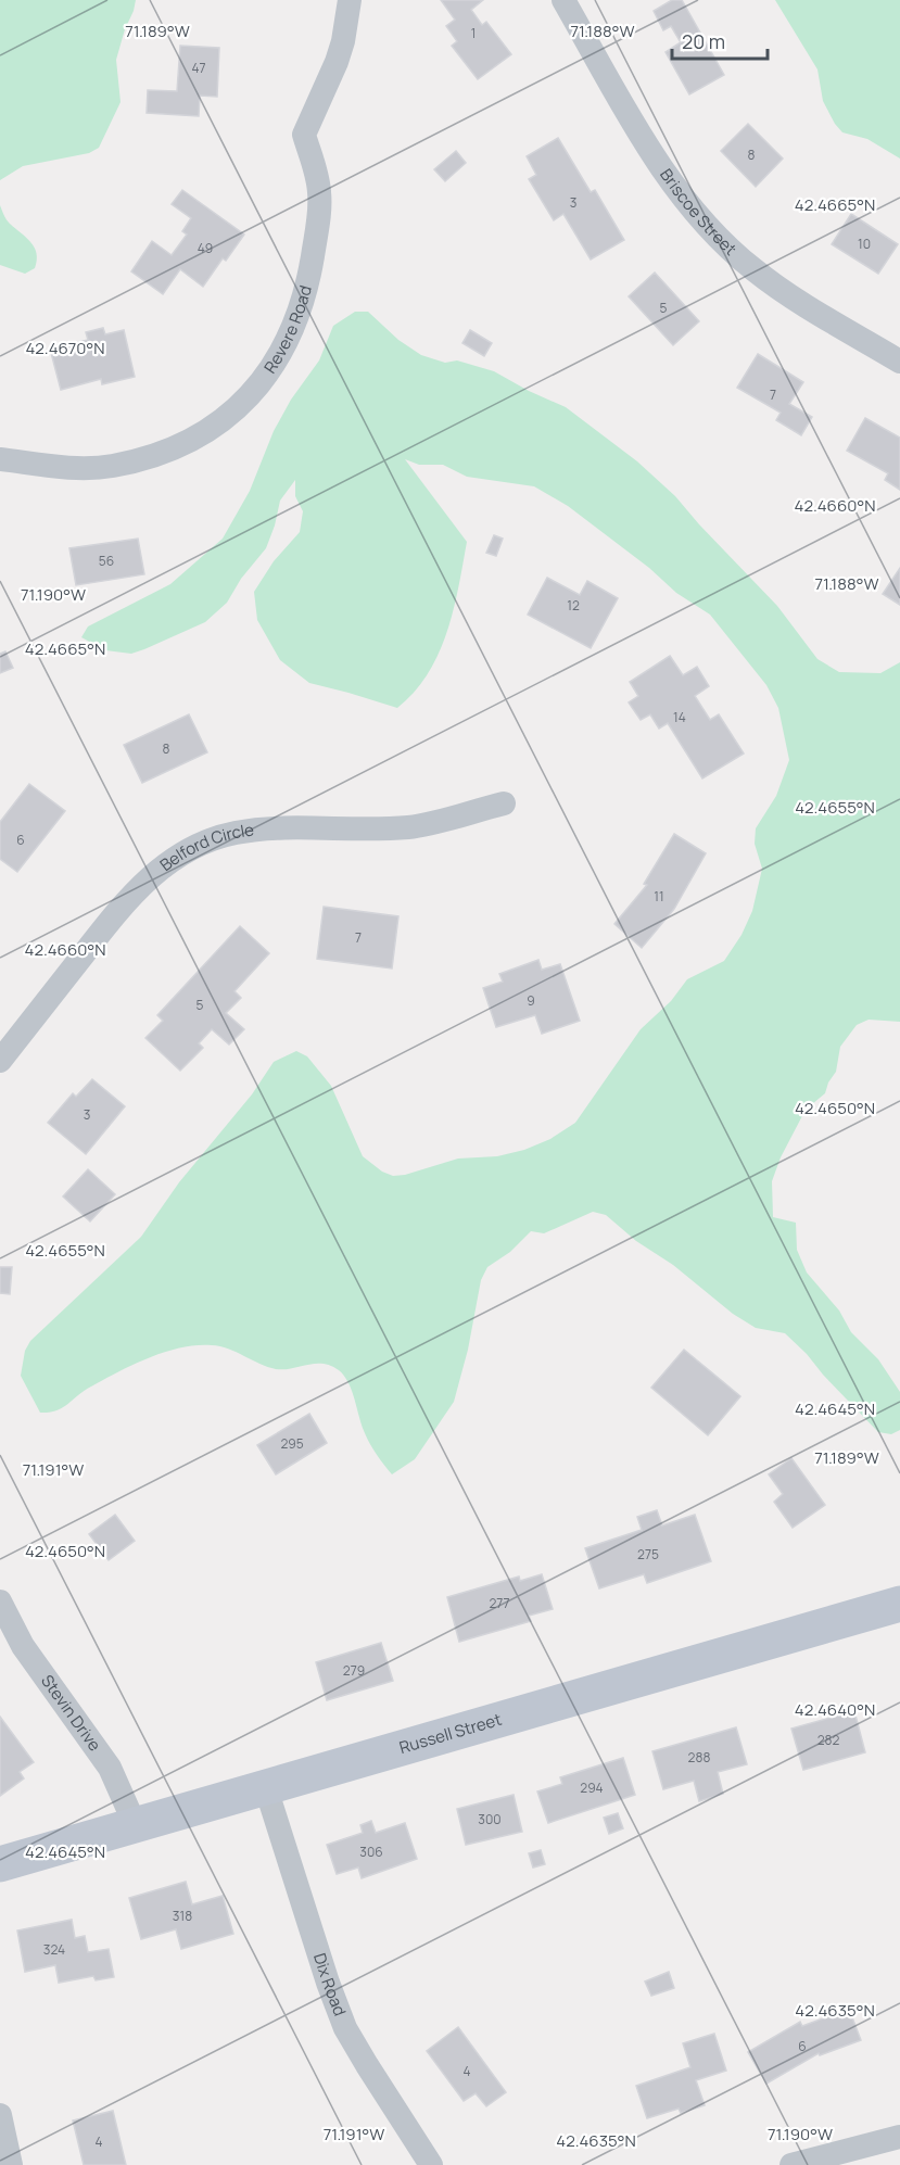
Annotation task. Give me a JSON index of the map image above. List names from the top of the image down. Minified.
{"streets":{"street":["Briscoe Street","Revere Road","Belford Circle","Stevin Drive","Russell Street","Dix Road"]},"crossings":[["Stevin Drive","Russell Street"],["Russell Street","Dix Road"]],"house_numbers":["1","47","8","3","10","49","5","7","56","12","14","8","6","11","7","9","5","3","295","275","277","279","282","288","294","300","306","318","324","6","4","4"],"scale_bar":"20 m","coordinates":["71.189°W","71.188°W","42.4665°N","42.4670°N","42.4660°N","71.190°W","42.4655°N","42.4650°N","42.4645°N","71.191°W","42.4640°N","42.4635°N"]}
